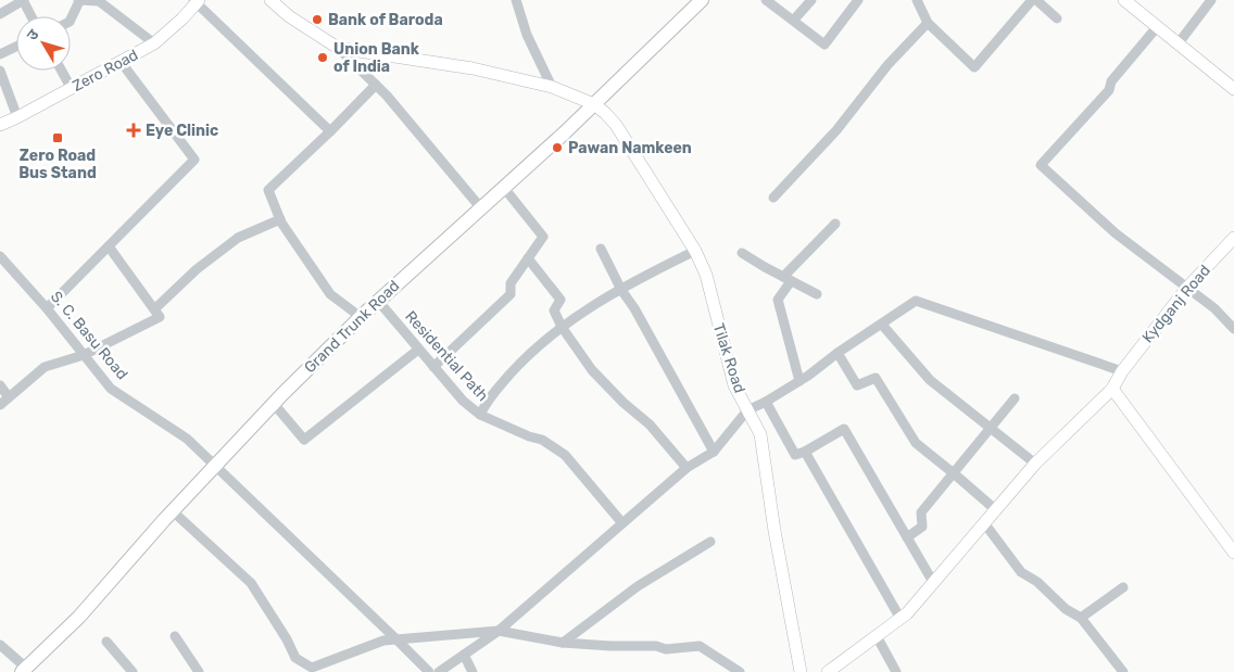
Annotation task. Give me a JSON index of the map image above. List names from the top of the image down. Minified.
{"streets":{"main road":["Zero Road","Kydganj Road","Grand Trunk Road","Tilak Road"],"street":["S. C. Basu Road","Residential Path"]},"crossings":[["Grand Trunk Road","S. C. Basu Road"],["Grand Trunk Road","Residential Path"],["Grand Trunk Road","Tilak Road"]],"places":{"other":["Bank of Baroda","Union Bank of India","Pawan Namkeen"],"health":["Eye Clinic"],"transit":["Zero Road Bus Stand"]},"north":"top left"}
